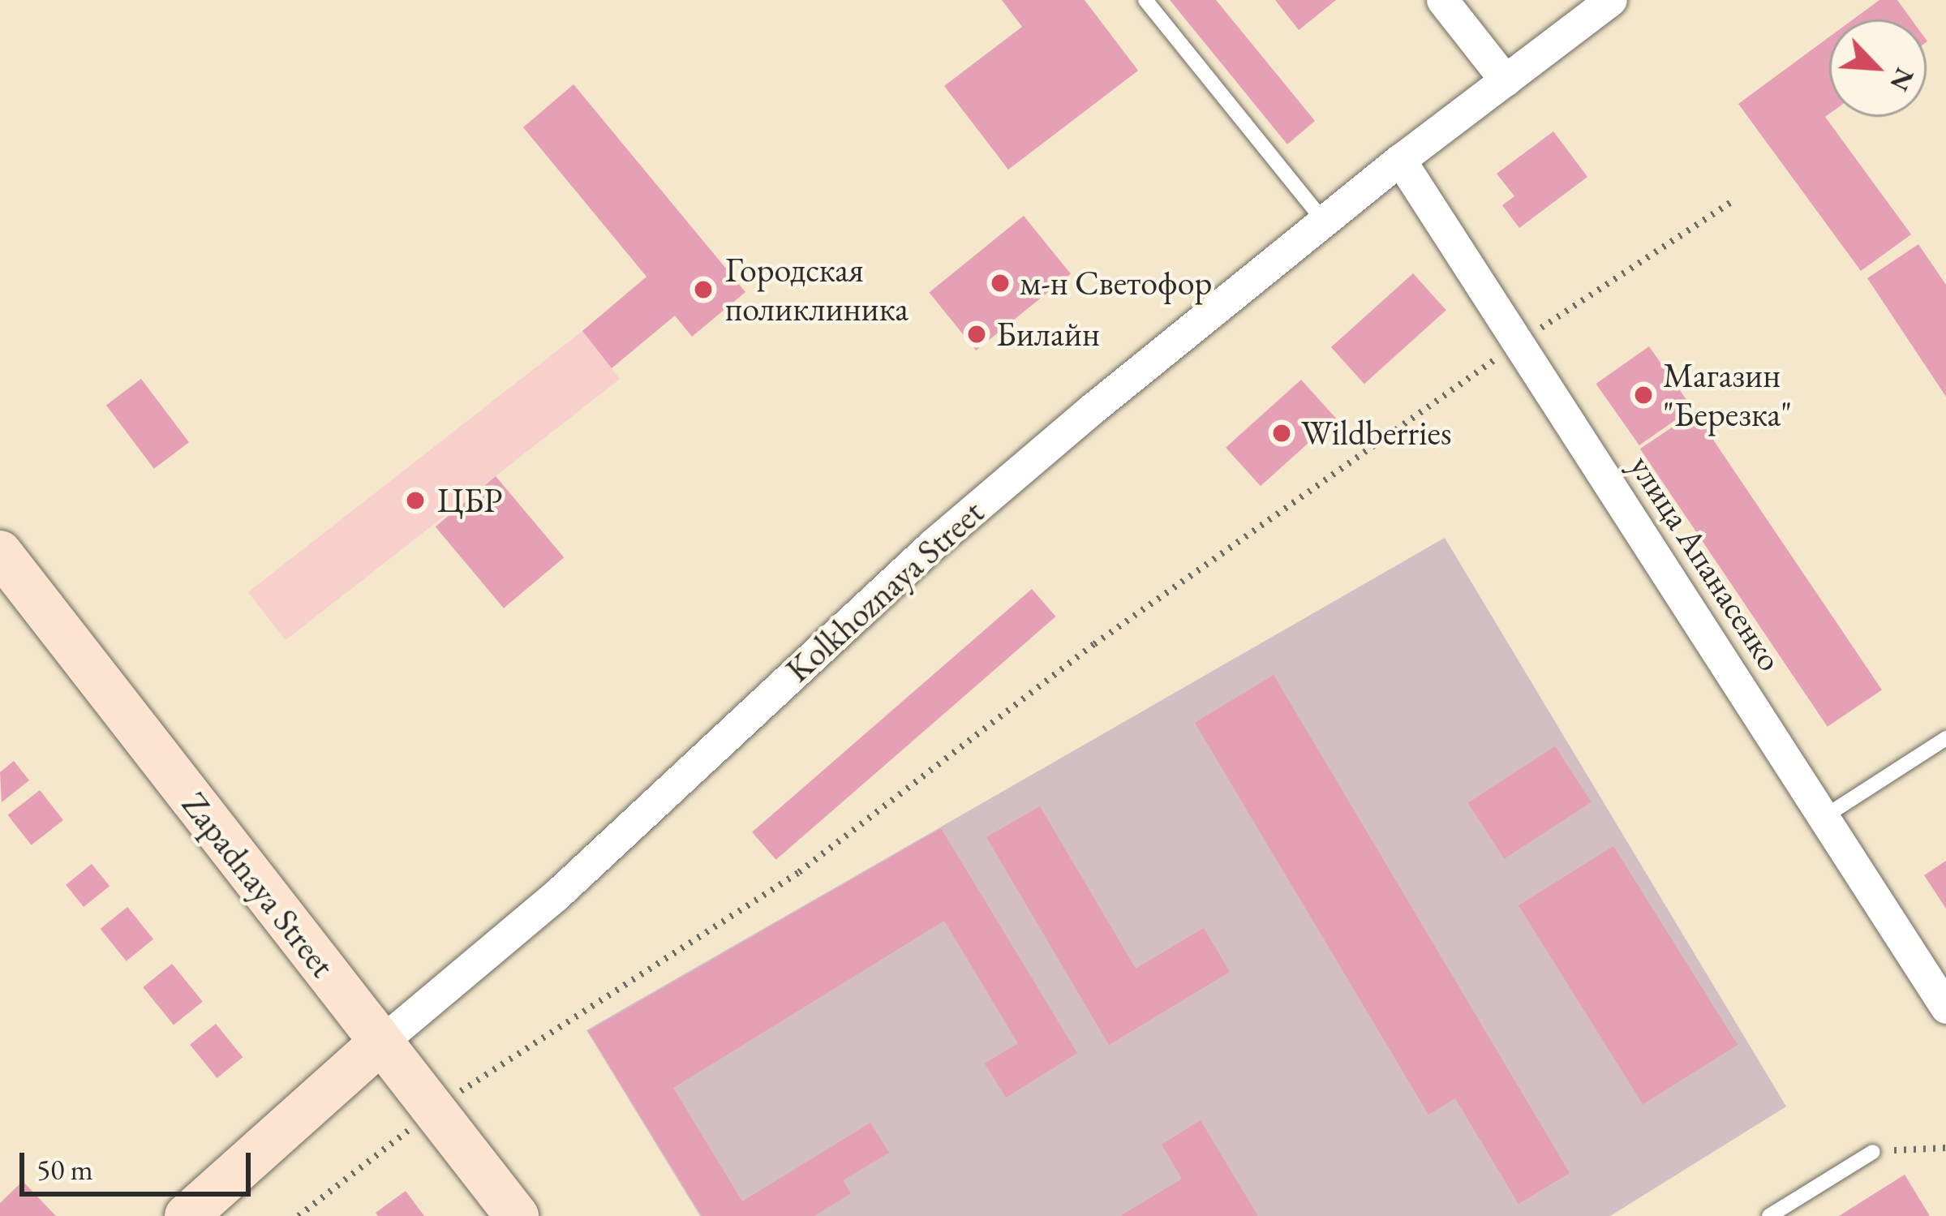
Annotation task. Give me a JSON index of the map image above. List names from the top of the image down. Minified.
{"streets":{"street":["улица Апанасенко","Kolkhoznaya Street","Zapadnaya Street"]},"crossings":[["улица Апанасенко","Kolkhoznaya Street"],["Kolkhoznaya Street","Zapadnaya Street"]],"places":["м-н Светофор","Городская поликлиника","Билайн","Магазин \"Березка\"","Wildberries","ЦБР"],"scale_bar":"50 m","north":"bottom right"}
